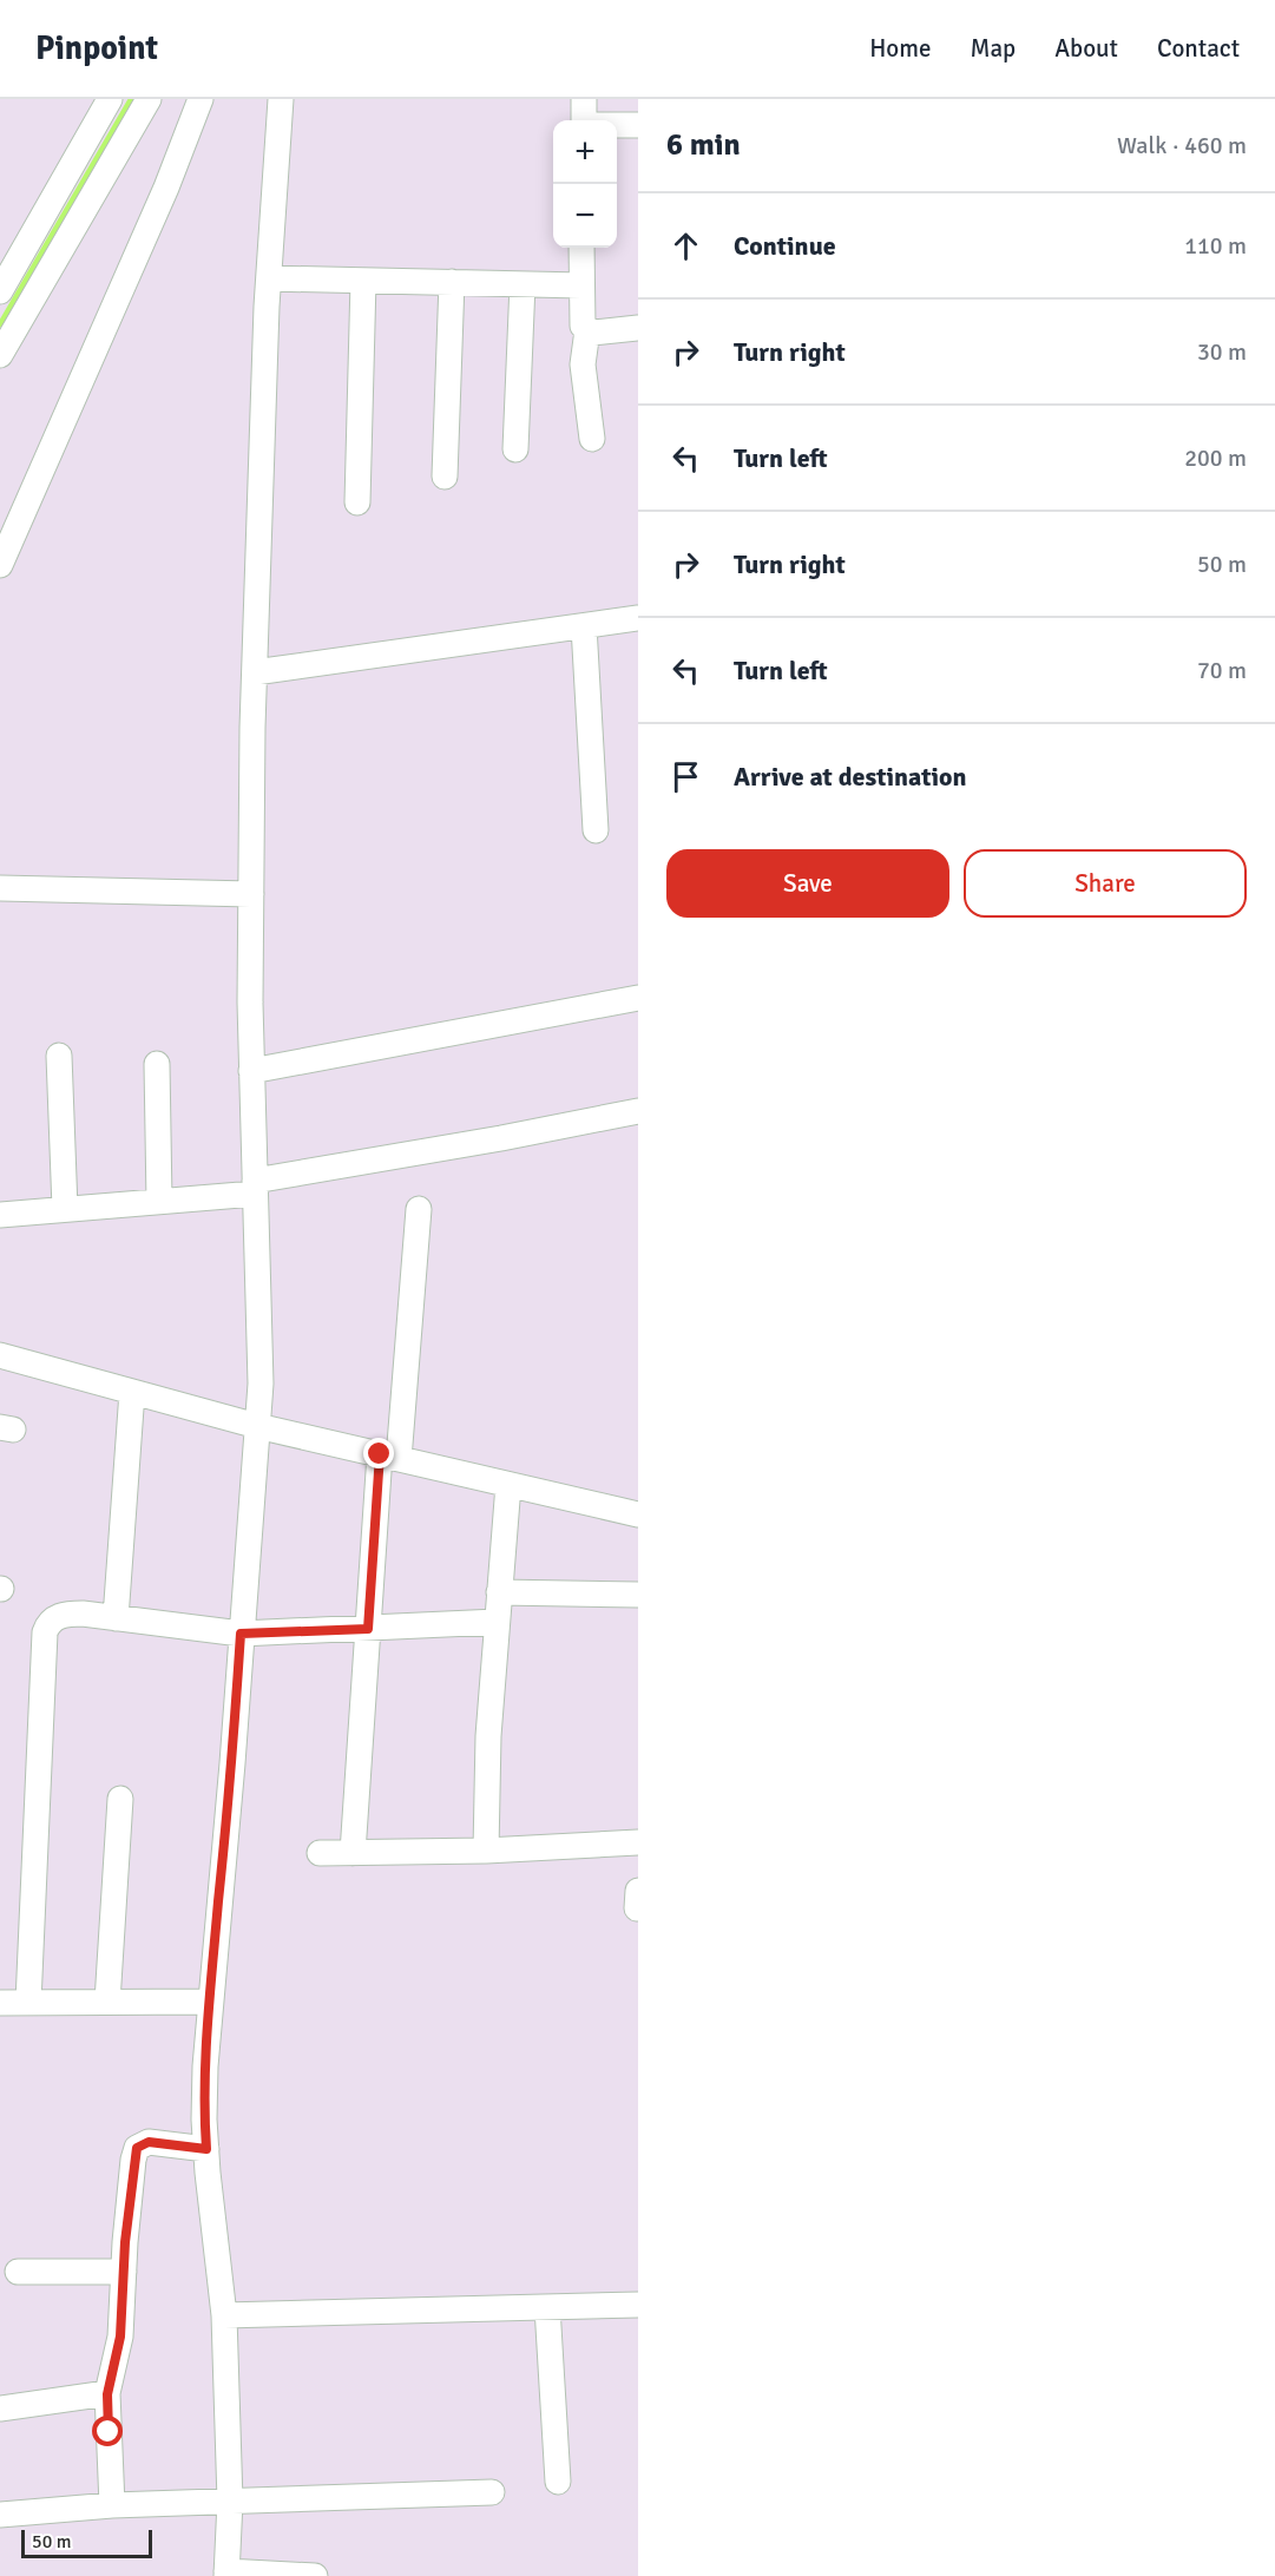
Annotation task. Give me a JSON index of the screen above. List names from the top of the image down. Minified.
{"scale_bar":"50 m","page":{"header":"Pinpoint","nav":["Home","Map","About","Contact"],"heading":["6 min","Walk · 460 m"],"map_buttons":["+","−"],"list":[["Continue","110 m"],["Turn right","30 m"],["Turn left","200 m"],["Turn right","50 m"],["Turn left","70 m"],"Arrive at destination"],"buttons":["Save","Share"],"scale":"50 m"}}
